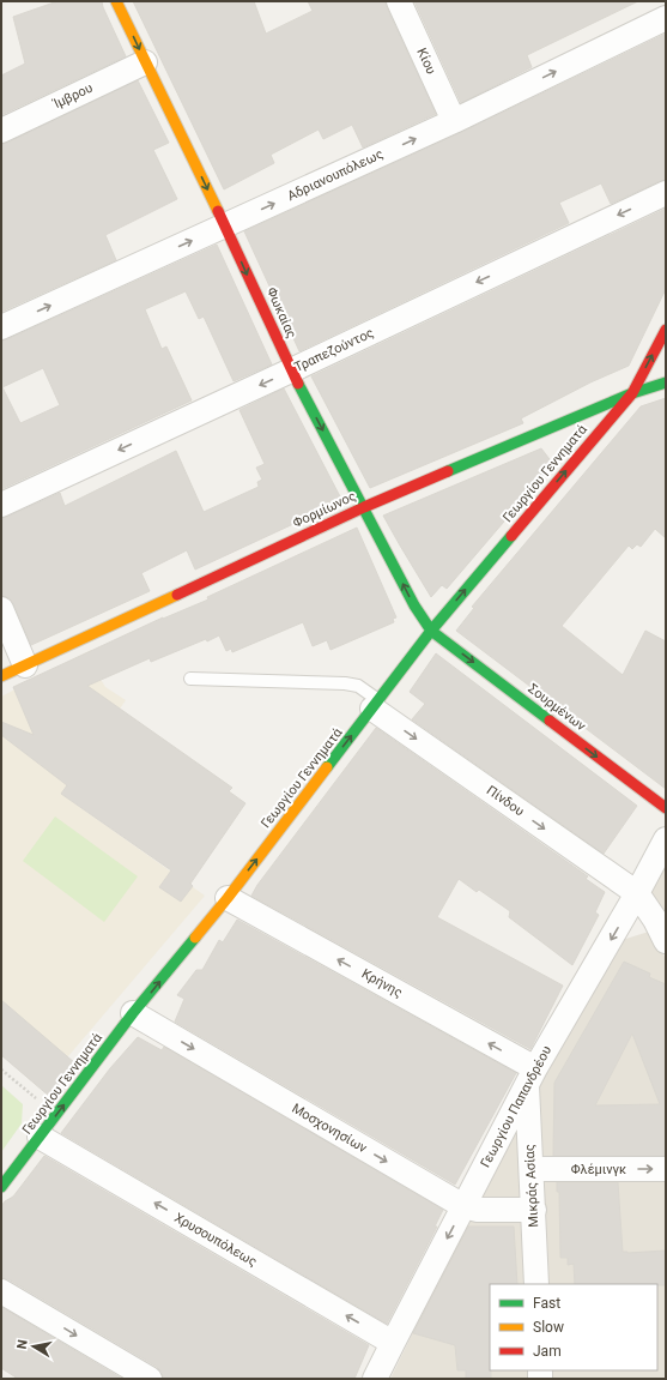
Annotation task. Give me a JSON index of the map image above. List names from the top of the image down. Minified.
{"streets":{"street":["Κίου","Ίμβρου","Αδριανουπόλεως","Φωκαίας","Τραπεζούντος","Γεωργίου Γεννηματά","Φορμίωνος","Σουρμένων","Πίνδου","Κρήνης","Γεωργίου Παπανδρέου","Μοσχονησίων","Φλέμινγκ","Μικράς Ασίας","Χρυσουπόλεως"]},"crossings":[["Κίου","Αδριανουπόλεως"],["Ίμβρου","Φωκαίας"],["Αδριανουπόλεως","Φωκαίας"],["Φωκαίας","Τραπεζούντος"],["Φωκαίας","Γεωργίου Γεννηματά"],["Φωκαίας","Φορμίωνος"],["Φωκαίας","Σουρμένων"],["Γεωργίου Γεννηματά","Φορμίωνος"],["Γεωργίου Γεννηματά","Σουρμένων"],["Γεωργίου Γεννηματά","Πίνδου"],["Γεωργίου Γεννηματά","Κρήνης"],["Γεωργίου Γεννηματά","Μοσχονησίων"],["Γεωργίου Γεννηματά","Χρυσουπόλεως"],["Πίνδου","Γεωργίου Παπανδρέου"],["Κρήνης","Γεωργίου Παπανδρέου"],["Κρήνης","Μικράς Ασίας"],["Γεωργίου Παπανδρέου","Μοσχονησίων"],["Γεωργίου Παπανδρέου","Μικράς Ασίας"],["Γεωργίου Παπανδρέου","Χρυσουπόλεως"],["Μοσχονησίων","Μικράς Ασίας"],["Φλέμινγκ","Μικράς Ασίας"]],"one_way":["Αδριανουπόλεως","Τραπεζούντος","Γεωργίου Γεννηματά","Σουρμένων","Πίνδου","Κρήνης","Γεωργίου Παπανδρέου","Μοσχονησίων","Φλέμινγκ"],"legend":["Fast","Slow","Jam"],"north":"left"}
